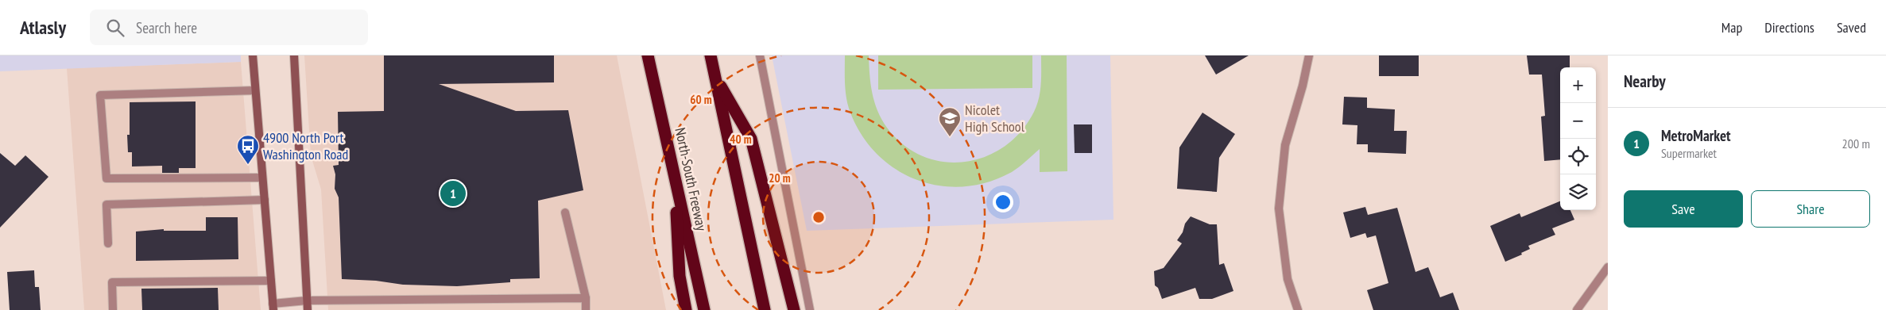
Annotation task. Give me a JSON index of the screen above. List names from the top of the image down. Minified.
{"streets":{"highway":["North-South Freeway"]},"places":{"school or university":["Nicolet High School"],"bus stop":["4900 North Port Washington Road"]},"page":{"header":"Atlasly","search":"Search here","nav":["Map","Directions","Saved"],"heading":"Nearby","map_buttons":["+","−"],"list":[{"mark":"1","name":"MetroMarket","note":"Supermarket","value":"200 m"}],"buttons":["Save","Share"],"pins":"1"},"rings":["60 m","40 m","20 m"]}
